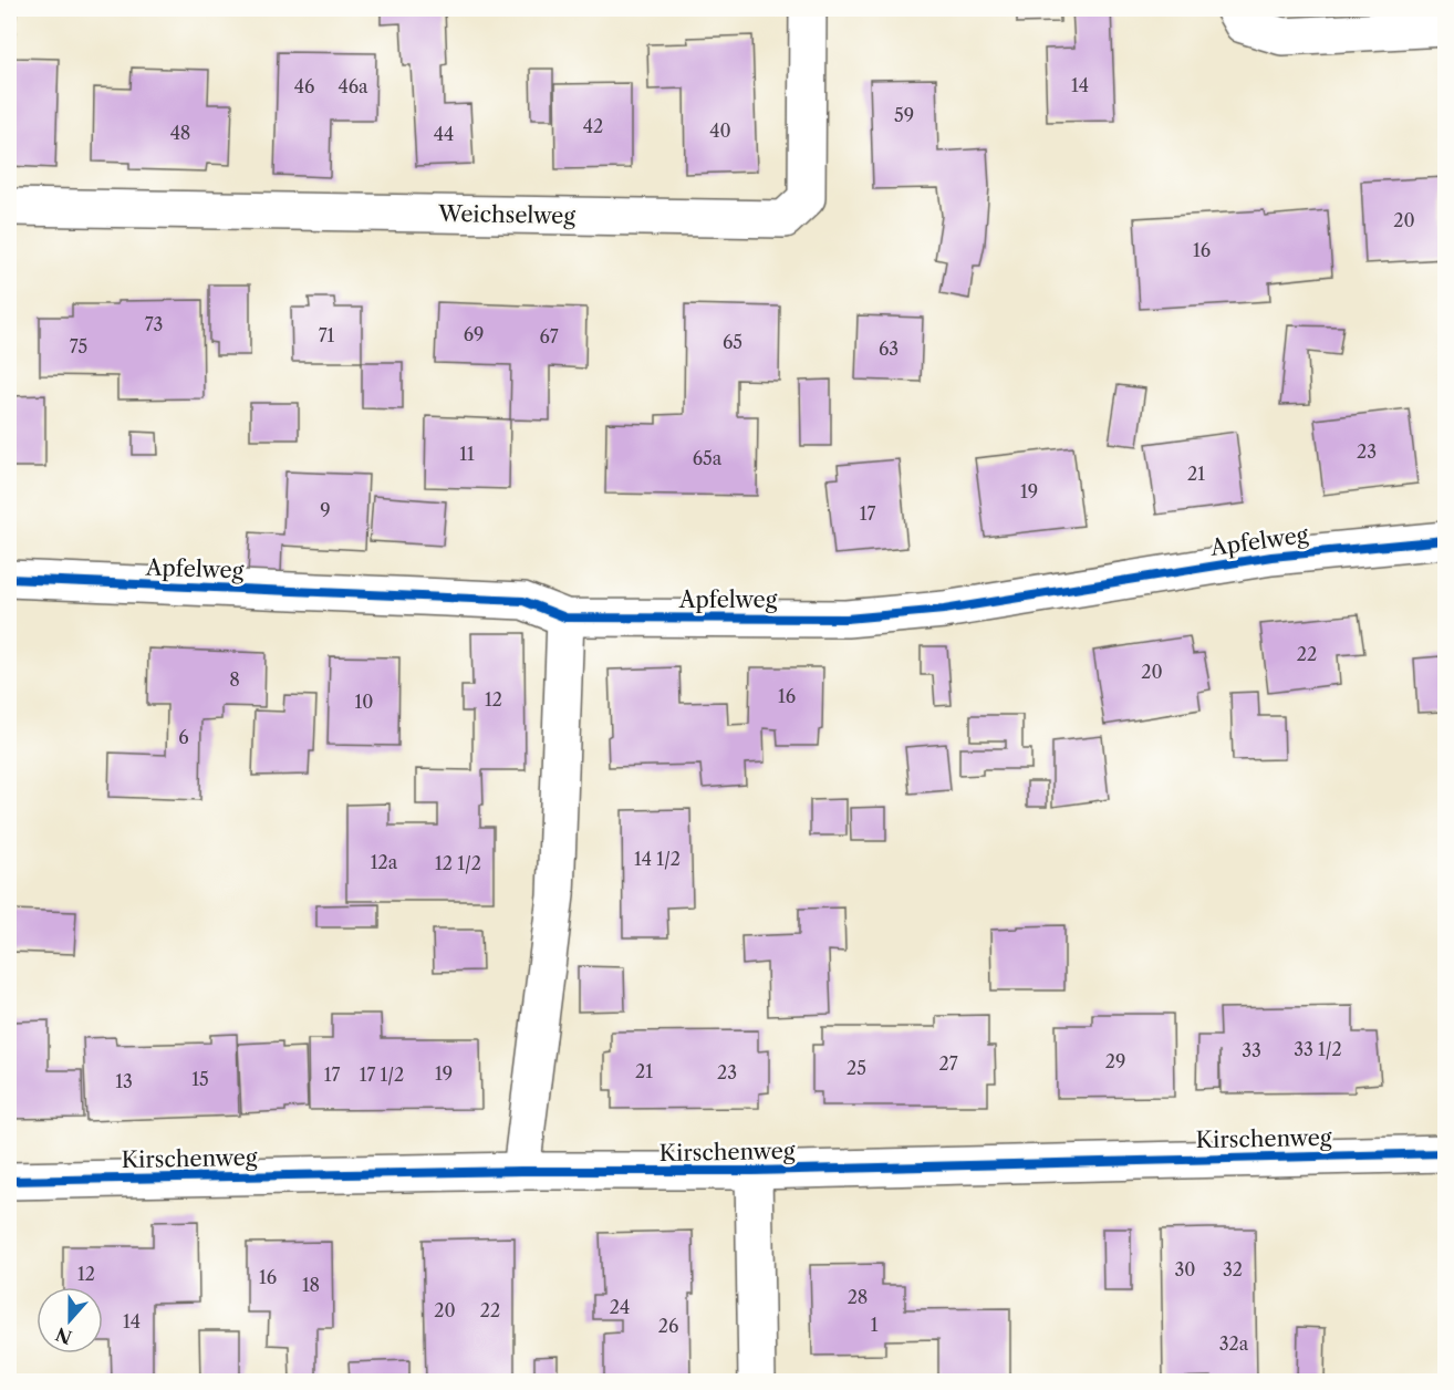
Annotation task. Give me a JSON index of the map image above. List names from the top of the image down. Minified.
{"streets":{"street":["Weichselweg","Apfelweg","Kirschenweg"]},"house_numbers":["14","46","46a","59","42","40","48","44","20","16","73","69","71","67","65","75","63","23","11","65a","21","19","9","17","22","20","8","16","12","10","6","14 1/2","12a","12 1/2","33 1/2","33","29","27","25","21","23","19","17","17 1/2","15","13","30","32","12","16","18","28","24","20","22","14","1","26","32a"],"north":"bottom"}
